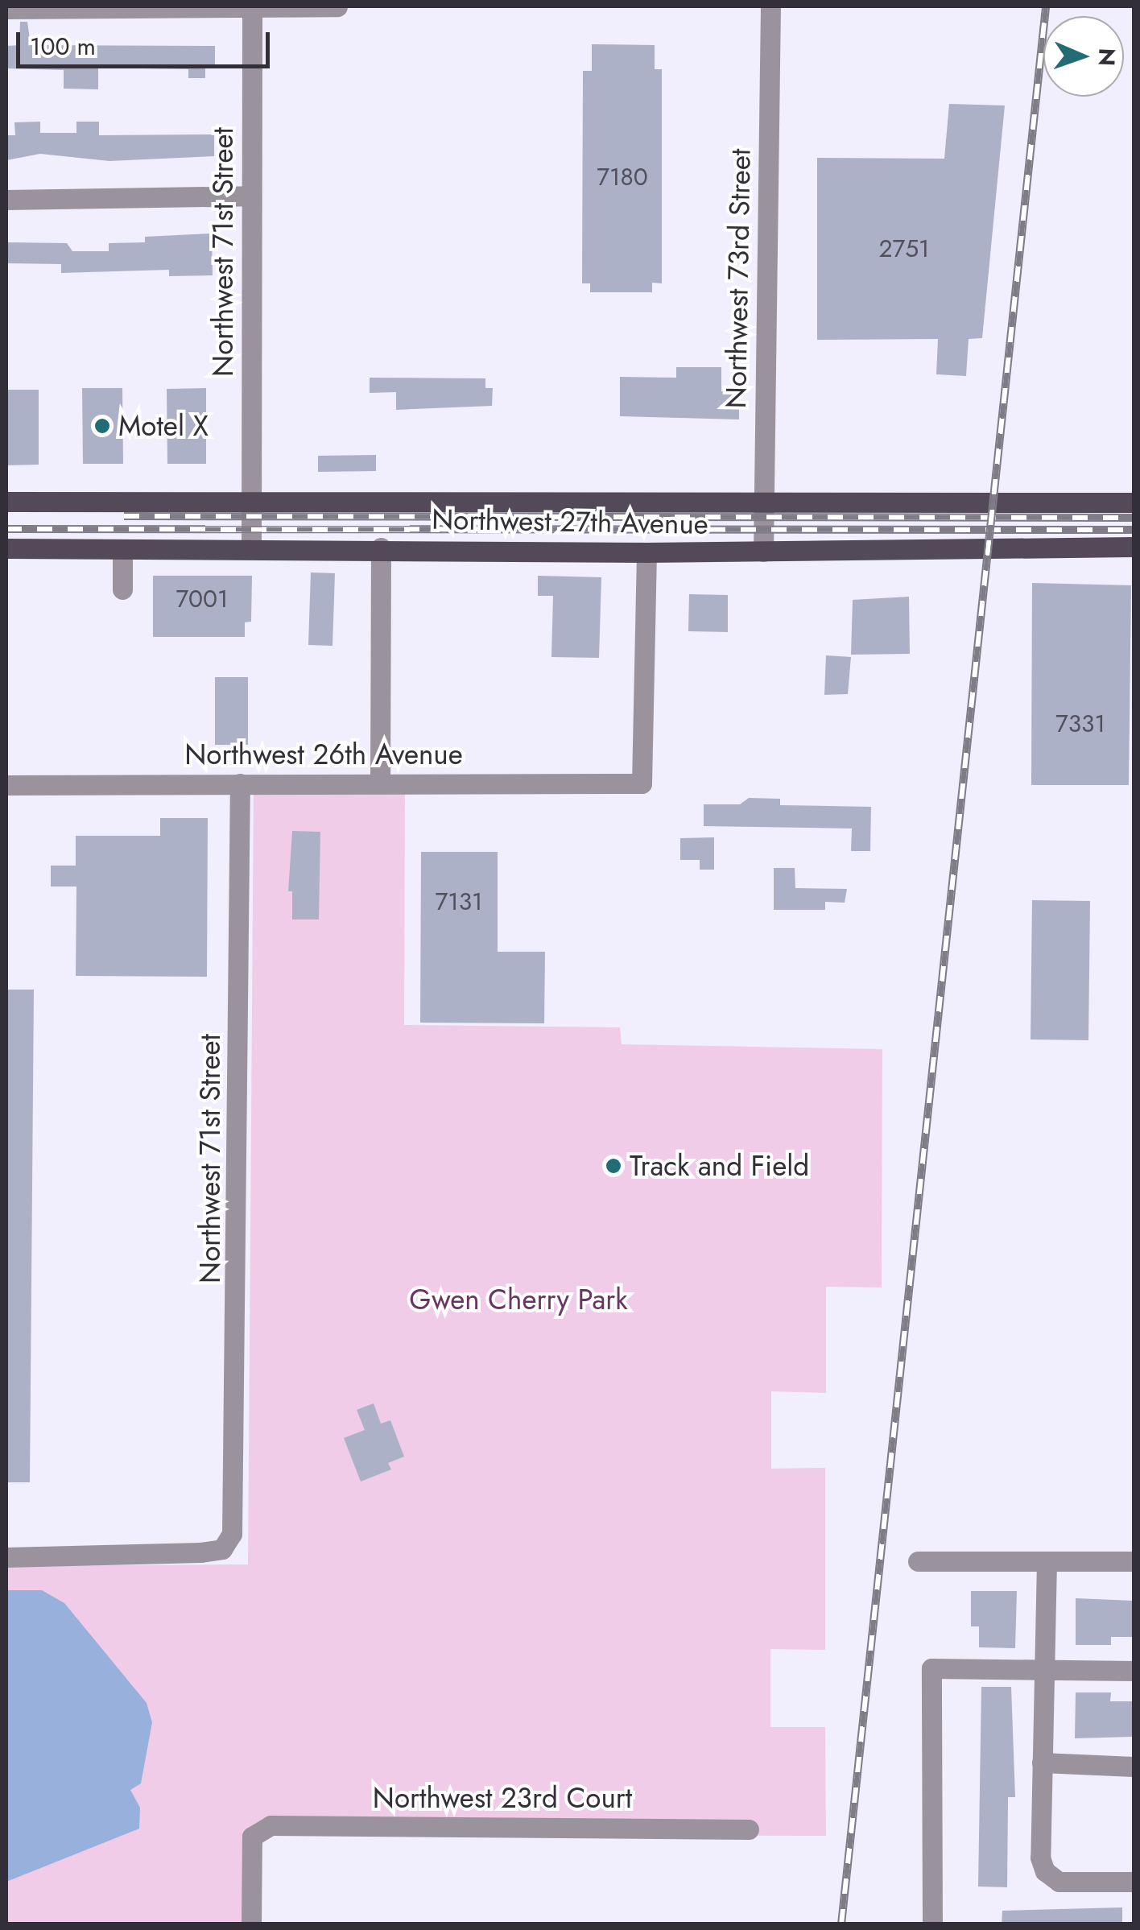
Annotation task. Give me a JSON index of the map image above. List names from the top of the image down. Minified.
{"streets":{"main road":["Northwest 27th Avenue"],"street":["Northwest 71st Street","Northwest 73rd Street","Northwest 26th Avenue","Northwest 23rd Court"]},"crossings":[["Northwest 71st Street","Northwest 27th Avenue"],["Northwest 71st Street","Northwest 26th Avenue"],["Northwest 73rd Street","Northwest 27th Avenue"],["Northwest 27th Avenue","Northwest 26th Avenue"]],"parks":["Gwen Cherry Park"],"places":["Motel X","Track and Field"],"house_numbers":["7180","2751","7001","7331","7131"],"scale_bar":"100 m","north":"right"}
